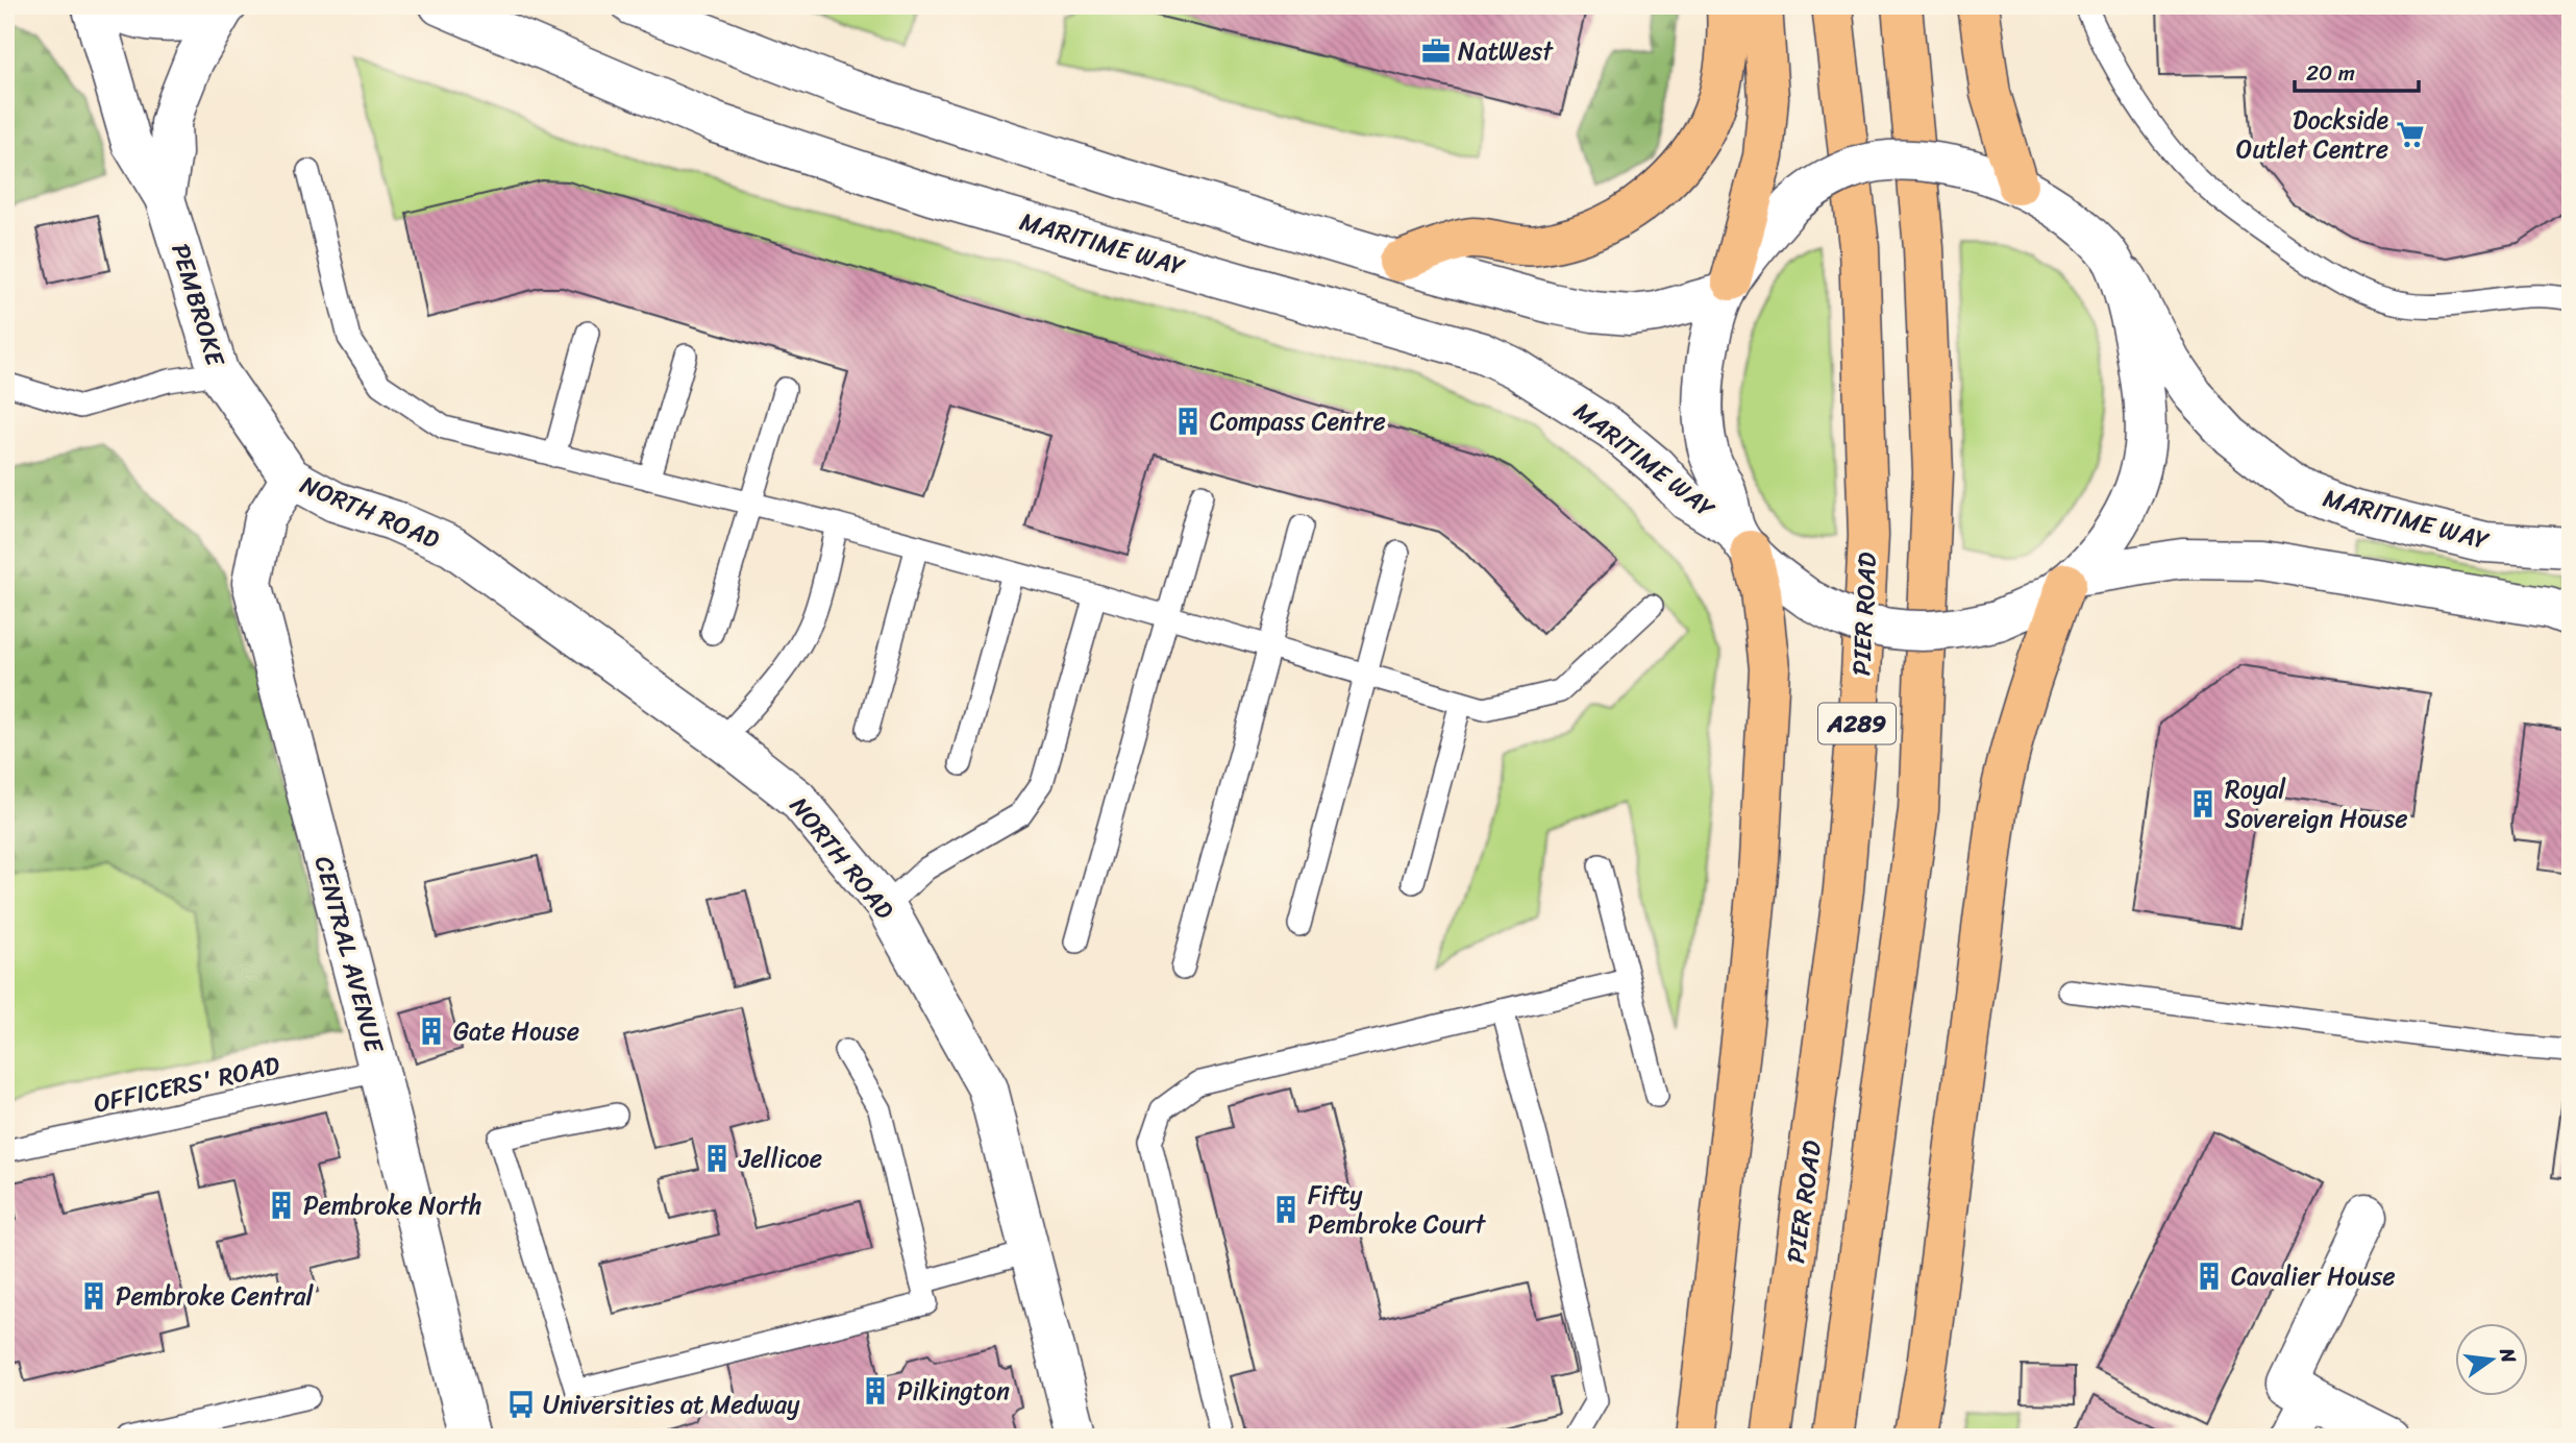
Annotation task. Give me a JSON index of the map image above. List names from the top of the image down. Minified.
{"streets":{"main road":["PIER ROAD","A289"],"street":["MARITIME WAY","PEMBROKE","NORTH ROAD","CENTRAL AVENUE"],"lane":["OFFICERS' ROAD"]},"crossings":[["PEMBROKE","NORTH ROAD"],["PEMBROKE","CENTRAL AVENUE"],["NORTH ROAD","CENTRAL AVENUE"],["CENTRAL AVENUE","OFFICERS' ROAD"]],"places":{"office":["NatWest"],"supermarket":["Dockside Outlet Centre"],"building":["Compass Centre","Royal Sovereign House","Gate House","Jellicoe","Pembroke North","Fifty Pembroke Court","Cavalier House","Pembroke Central","Pilkington"],"bus stop":["Universities at Medway"]},"scale_bar":"20 m","north":"right"}
